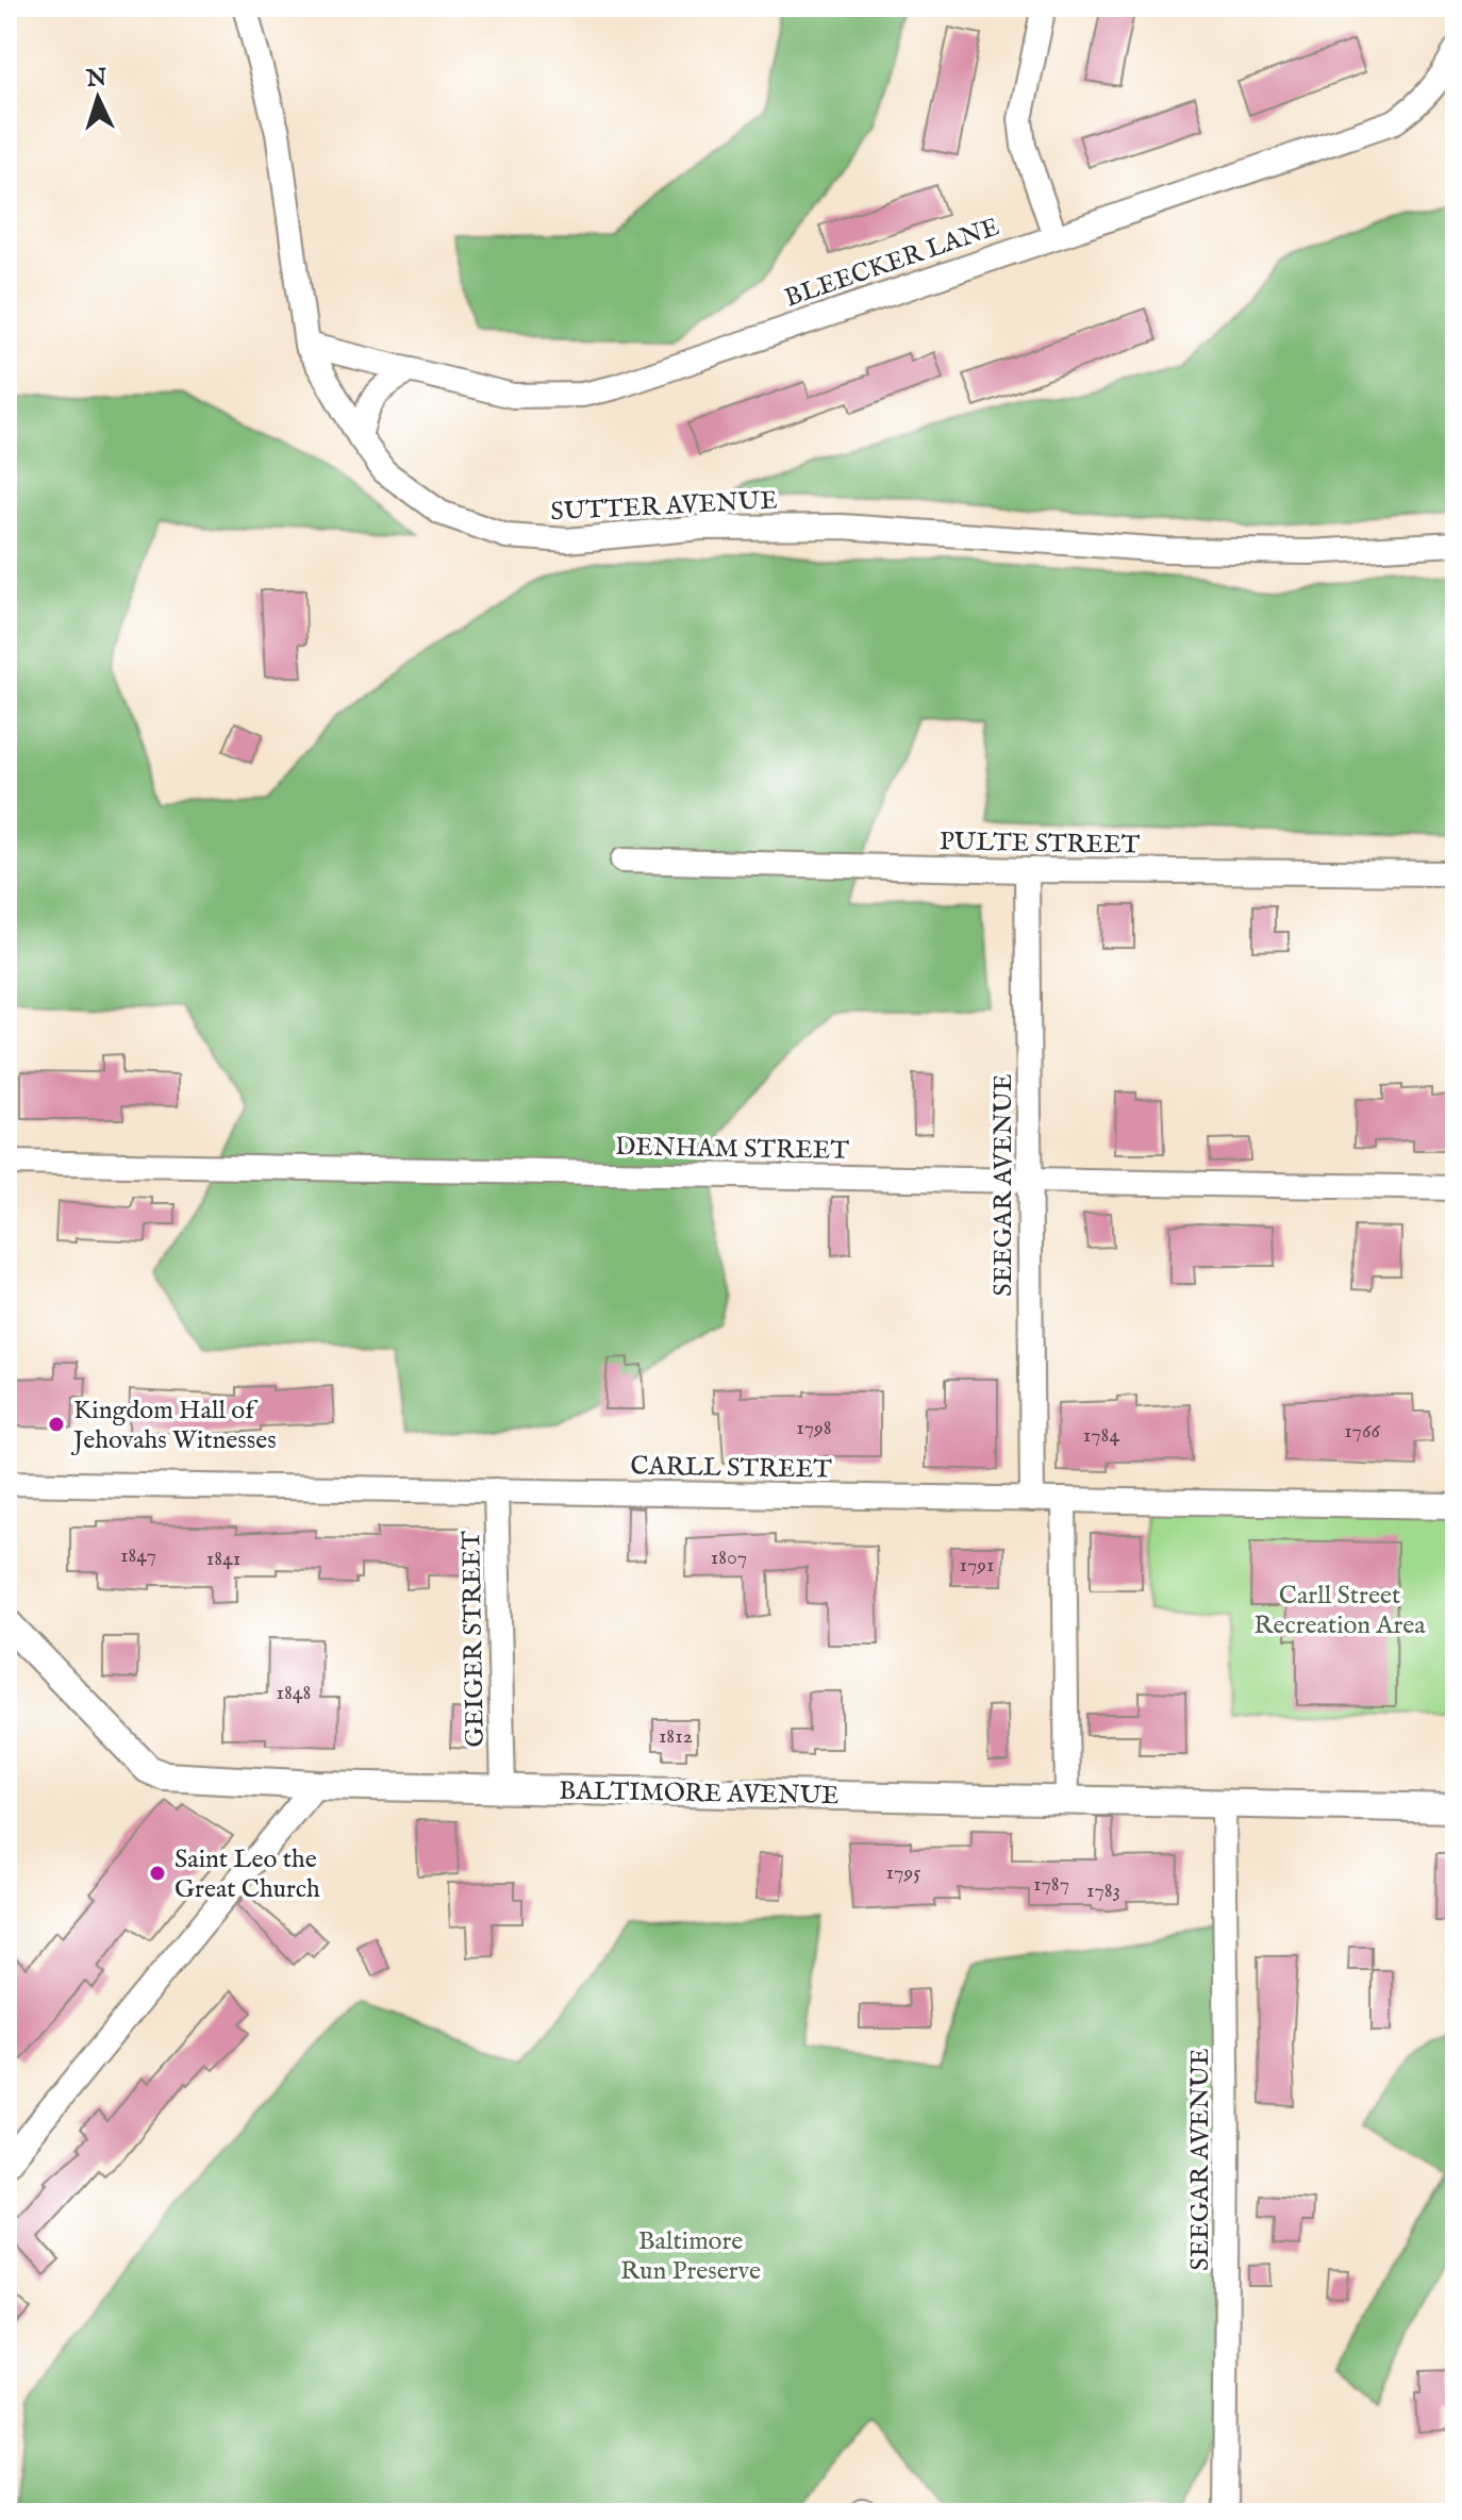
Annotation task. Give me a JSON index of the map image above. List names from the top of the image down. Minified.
{"streets":{"street":["BLEECKER LANE","SUTTER AVENUE","PULTE STREET","DENHAM STREET","SEEGAR AVENUE","CARLL STREET","GEIGER STREET","BALTIMORE AVENUE"]},"crossings":[["BLEECKER LANE","SUTTER AVENUE"],["PULTE STREET","SEEGAR AVENUE"],["DENHAM STREET","SEEGAR AVENUE"],["SEEGAR AVENUE","CARLL STREET"],["SEEGAR AVENUE","BALTIMORE AVENUE"],["CARLL STREET","GEIGER STREET"],["GEIGER STREET","BALTIMORE AVENUE"]],"parks":["Carll Street Recreation Area","Baltimore Run Preserve"],"places":["Kingdom Hall of Jehovahs Witnesses","Saint Leo the Great Church"],"house_numbers":["1798","1766","1784","1847","1807","1841","1791","1848","1812","1795","1787","1783"],"north":"top"}
